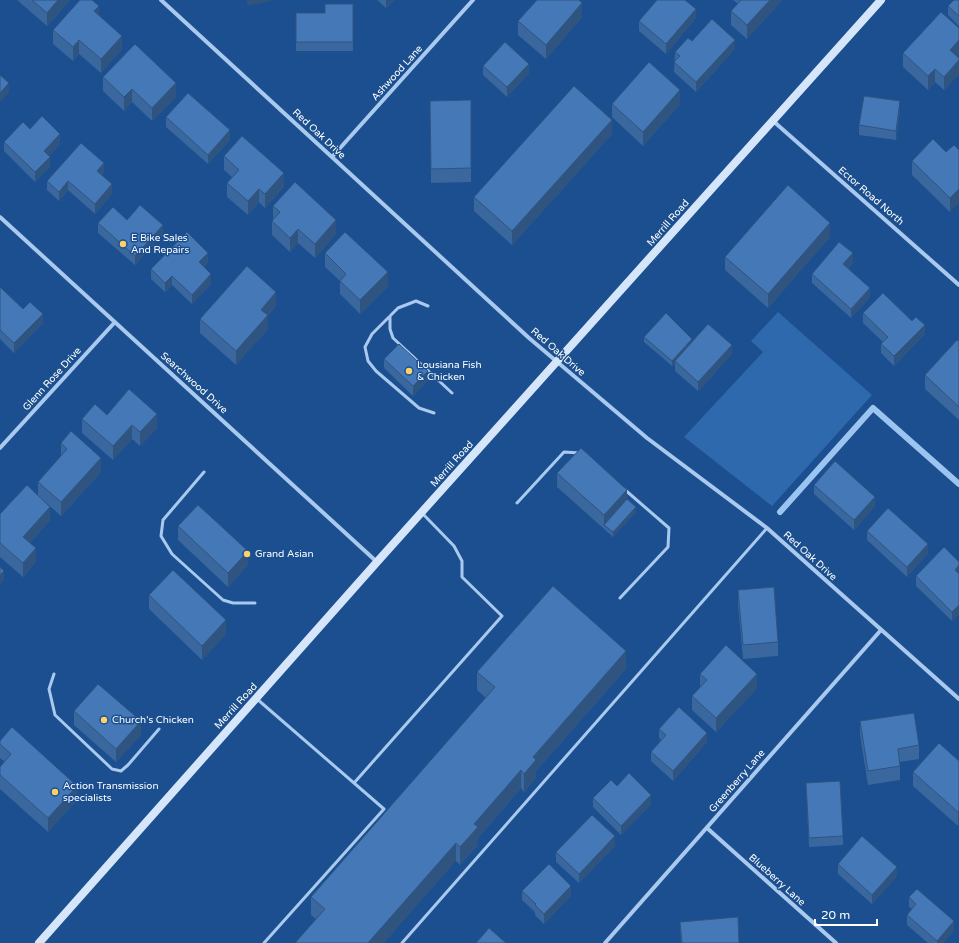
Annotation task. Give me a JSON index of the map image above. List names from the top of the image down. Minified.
{"streets":{"main road":["Merrill Road"],"street":["Ashwood Lane","Red Oak Drive","Ector Road North","Glenn Rose Drive","Searchwood Drive","Greenberry Lane","Blueberry Lane"]},"crossings":[["Ashwood Lane","Red Oak Drive"],["Red Oak Drive","Merrill Road"],["Red Oak Drive","Greenberry Lane"],["Ector Road North","Merrill Road"],["Merrill Road","Searchwood Drive"],["Glenn Rose Drive","Searchwood Drive"],["Greenberry Lane","Blueberry Lane"]],"places":["E Bike Sales And Repairs","Lousiana Fish & Chicken","Grand Asian","Church's Chicken","Action Transmission specialists"],"scale_bar":"20 m"}
